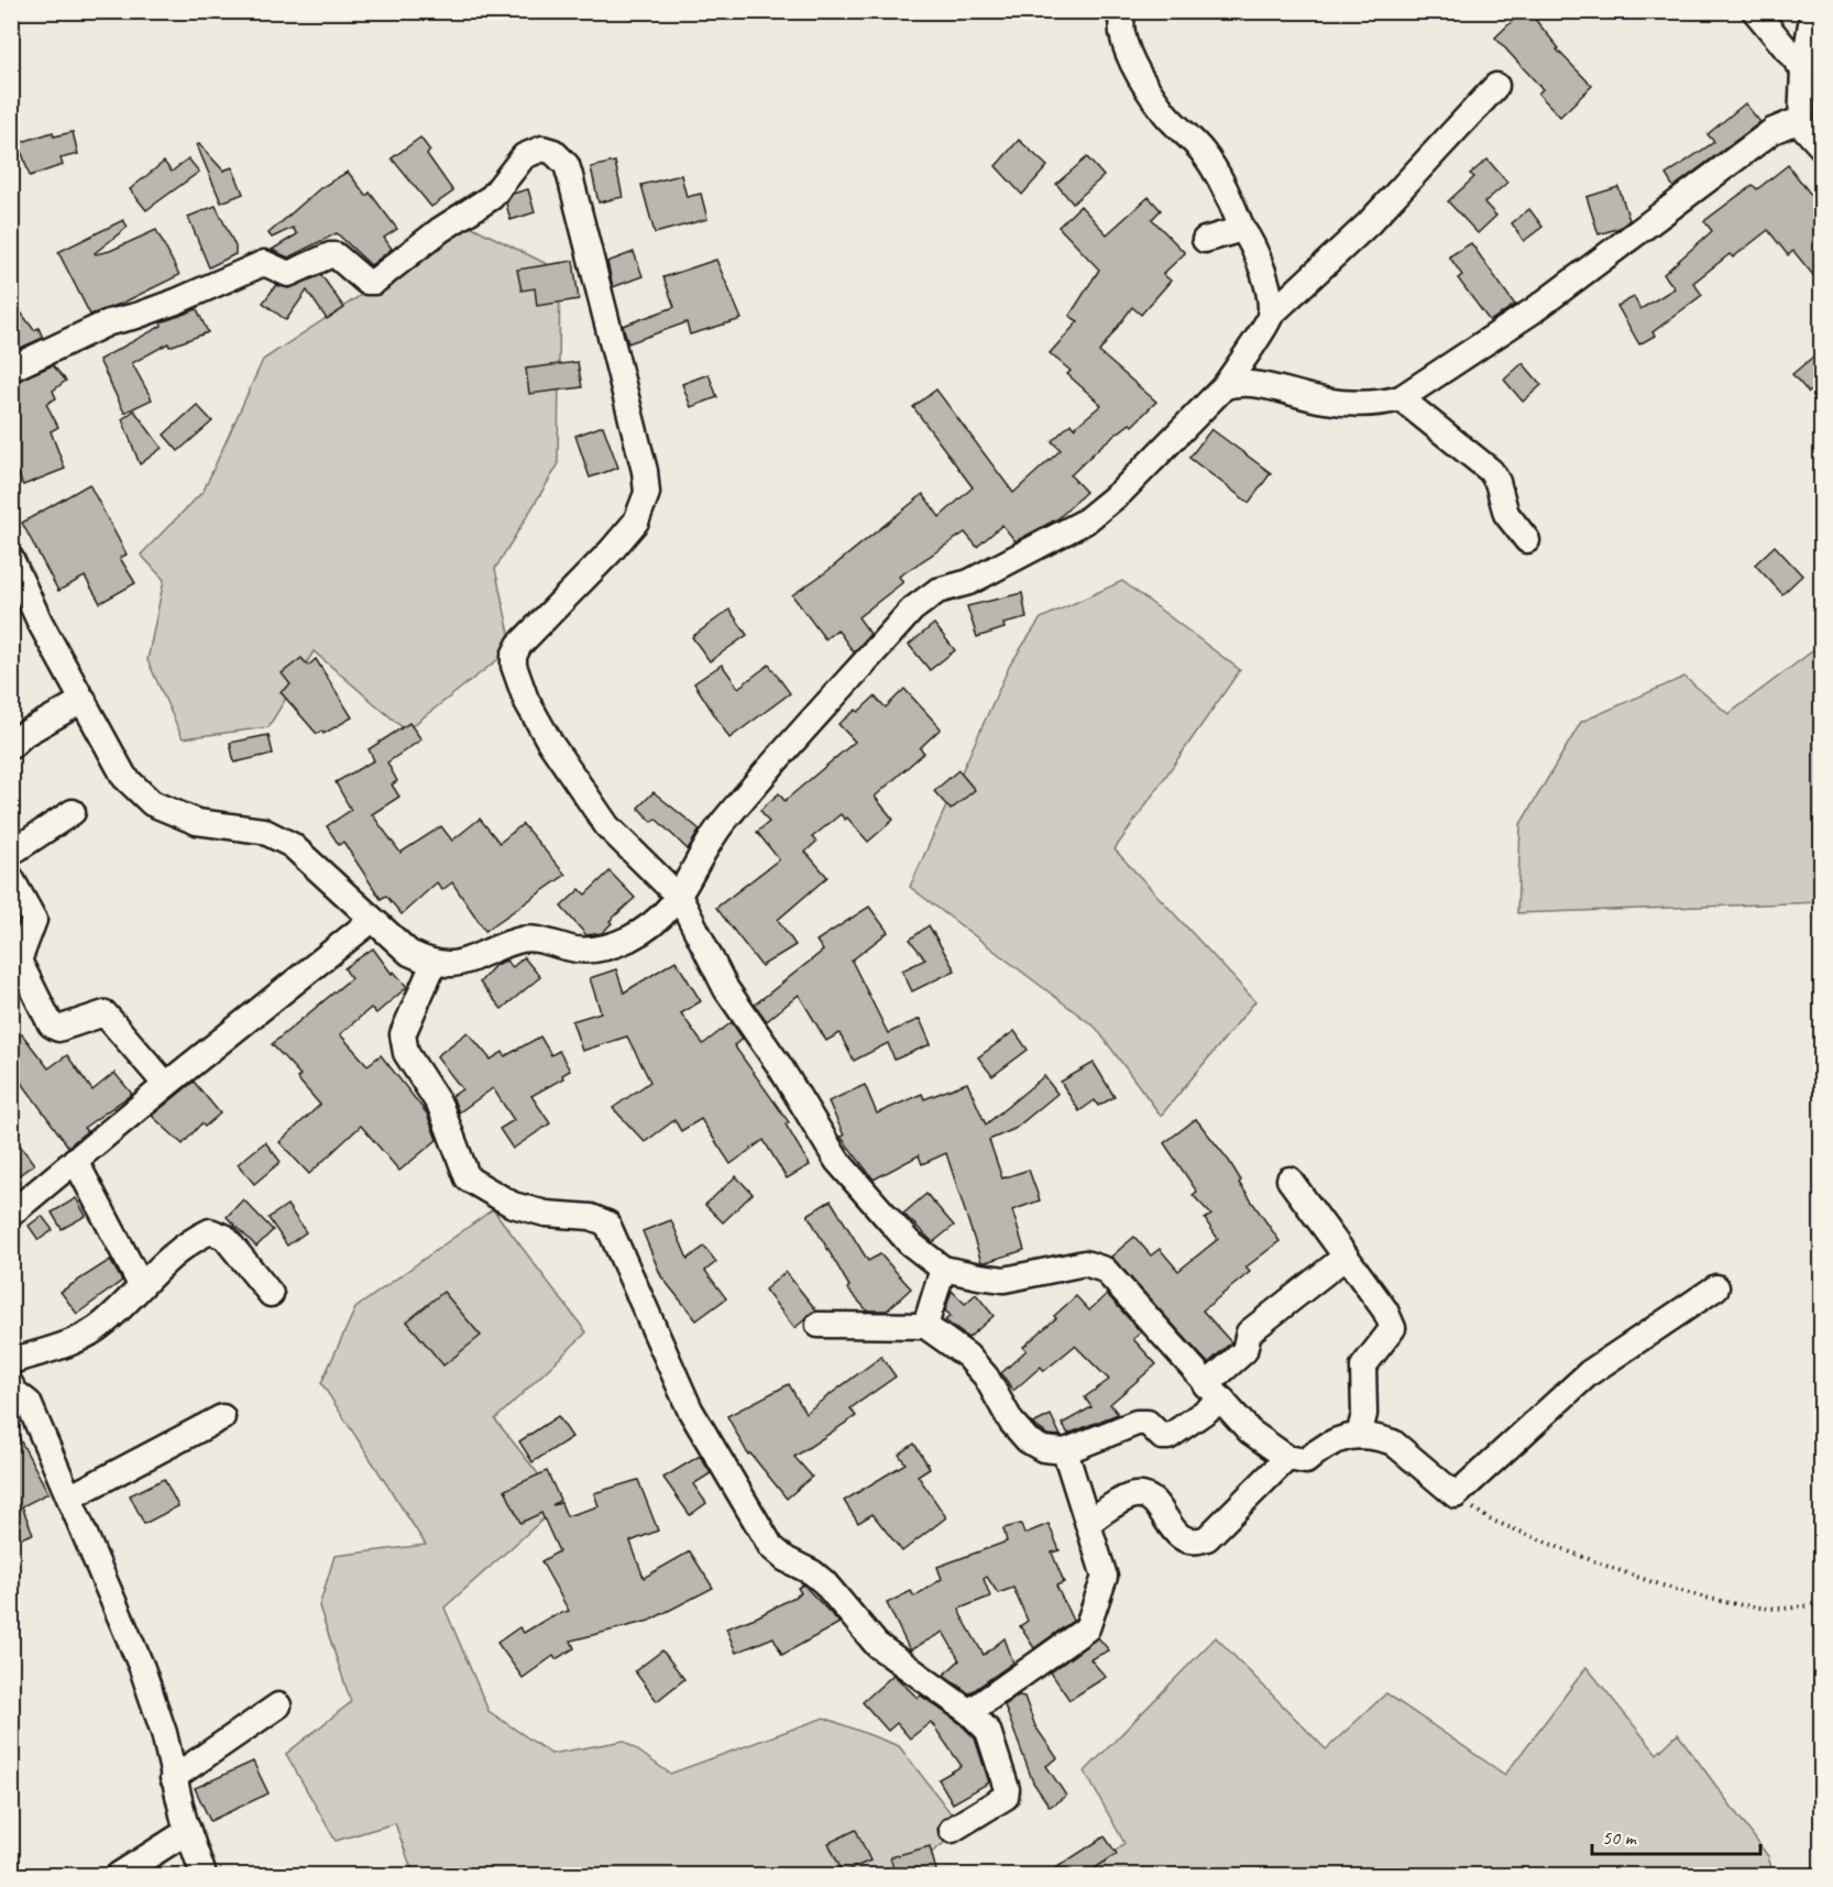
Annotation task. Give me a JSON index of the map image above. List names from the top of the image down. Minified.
{"scale_bar":"50 m"}
